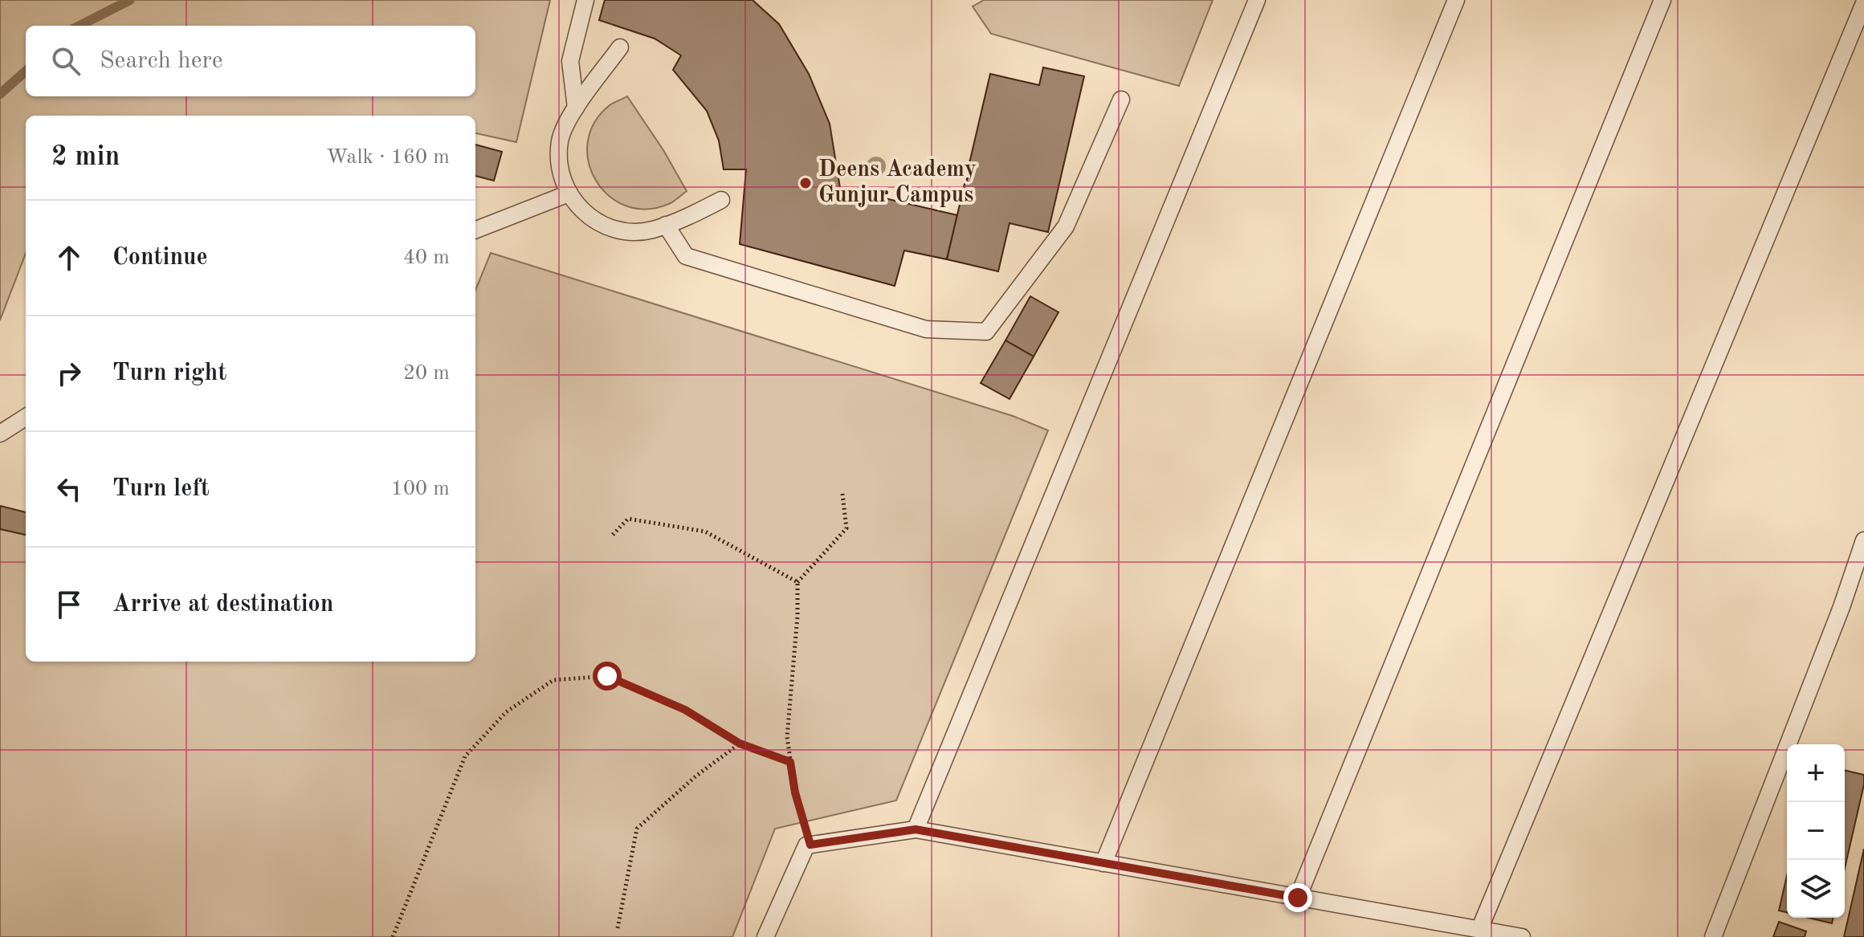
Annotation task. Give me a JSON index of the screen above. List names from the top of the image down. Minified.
{"places":["Deens Academy Gunjur Campus"],"page":{"search":"Search here","heading":["2 min","Walk · 160 m"],"list":[["Continue","40 m"],["Turn right","20 m"],["Turn left","100 m"],"Arrive at destination"],"map_buttons":["+","−"]}}
